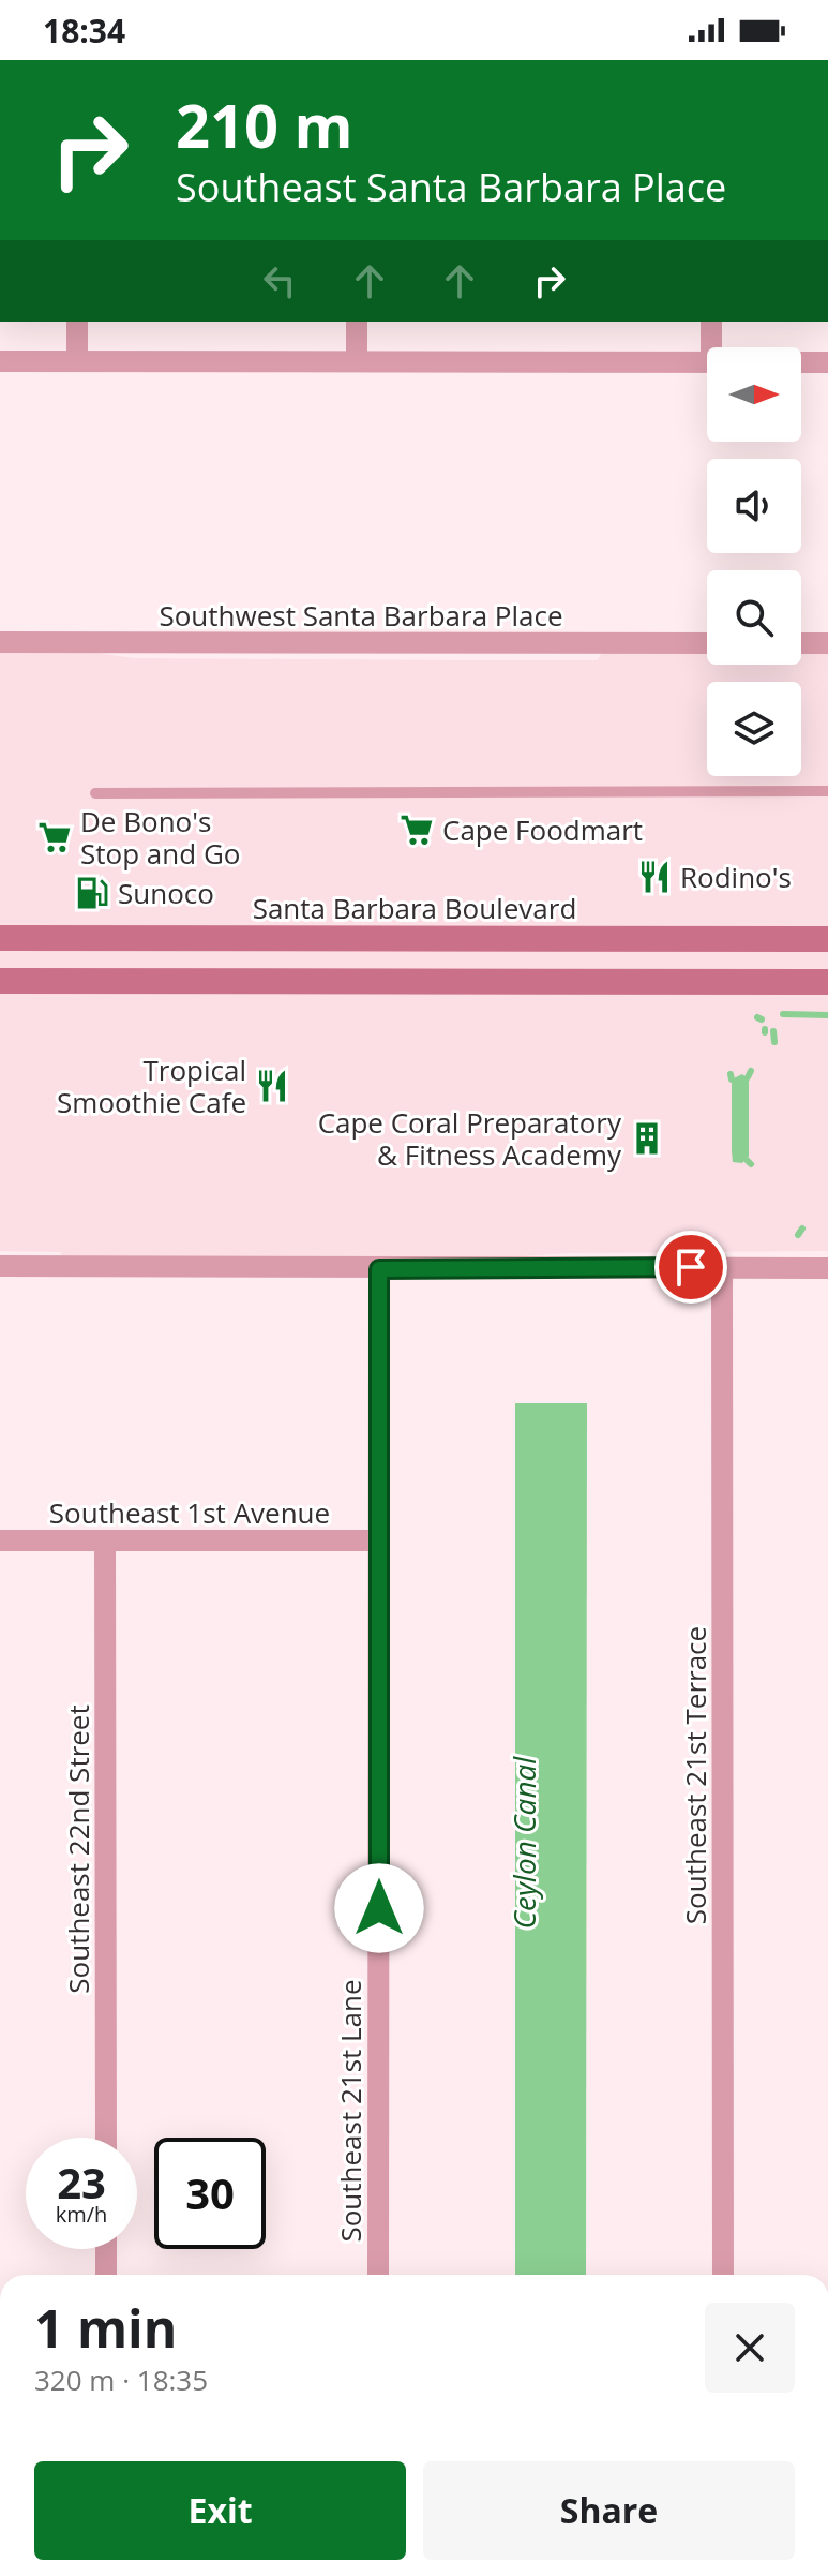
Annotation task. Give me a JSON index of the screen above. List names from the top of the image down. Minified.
{"streets":{"main road":["Santa Barbara Boulevard"],"street":["Southwest Santa Barbara Place","Southeast 1st Avenue","Southeast 21st Terrace","Southeast 22nd Street","Southeast 21st Lane"]},"crossings":[["Southeast 1st Avenue","Southeast 22nd Street"],["Southeast 1st Avenue","Southeast 21st Lane"]],"water":["Ceylon Canal"],"places":{"supermarket":["Cape Foodmart","De Bono's Stop and Go"],"restaurant":["Rodino's","Tropical Smoothie Cafe"],"fuel station":["Sunoco"],"building":["Cape Coral Preparatory & Fitness Academy"]},"north":"right","page":{"status":"18:34","turn":["210 m","Southeast Santa Barbara Place"],"speed":"23 km/h","limit":"30","heading":["1 min","320 m · 18:35"],"buttons":["Exit","Share"]}}
